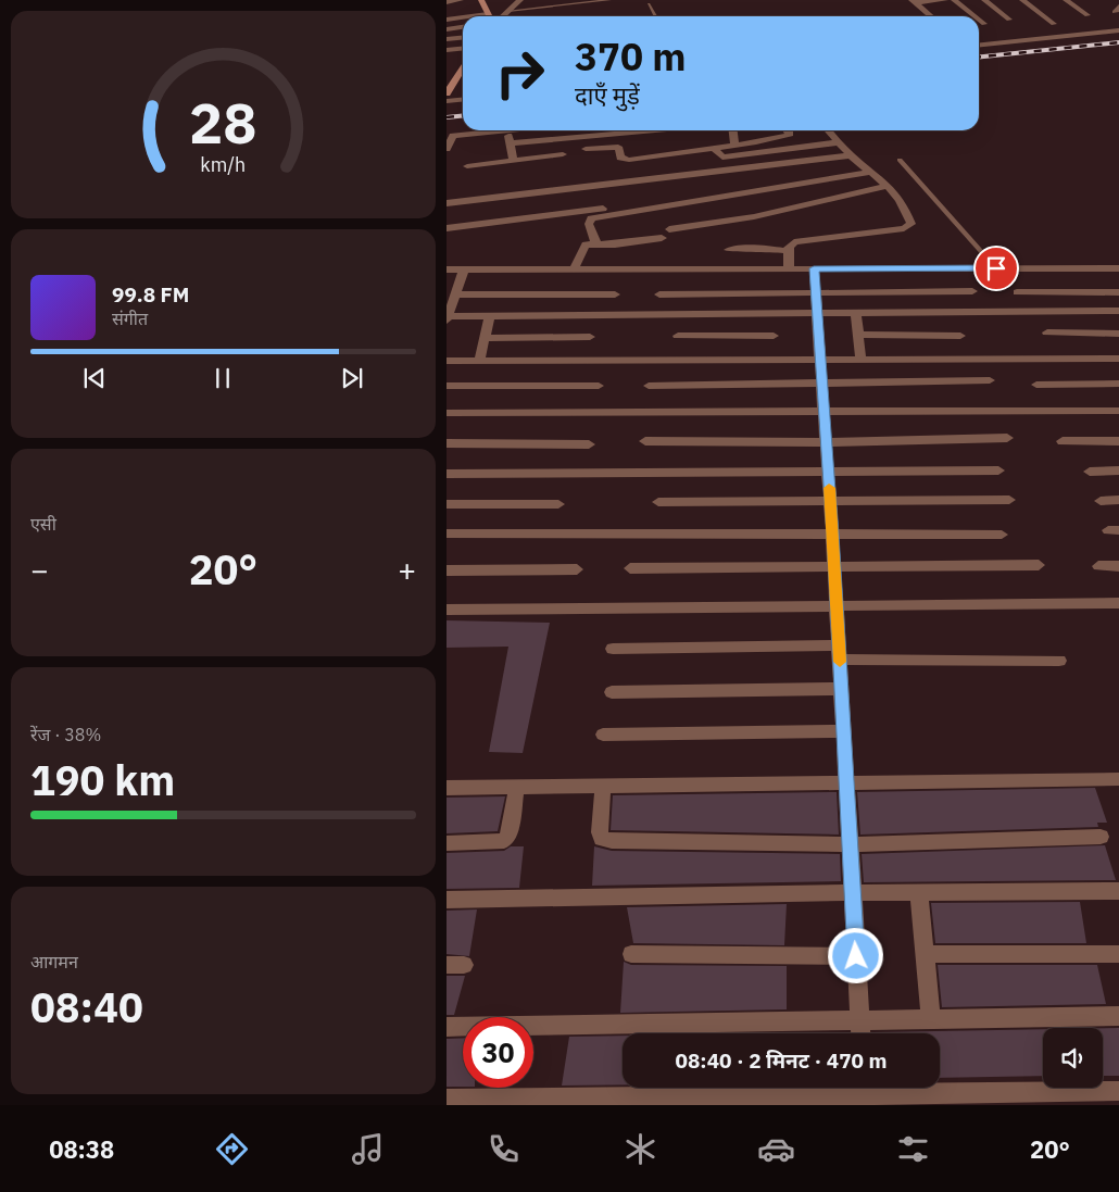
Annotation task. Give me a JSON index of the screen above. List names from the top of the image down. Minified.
{"page":{"turn":["370 m","दाएँ मुड़ें"],"song":["99.8 FM","संगीत"],"tile":["एसी",["रेंज · 38%","190 km"],["आगमन","08:40"]],"heat":["−","20°","+"],"limit":"30","trip":"08:40 · 2 मिनट · 470 m","tabs":["08:38","20°"],"gauge":["28","km/h"]}}
